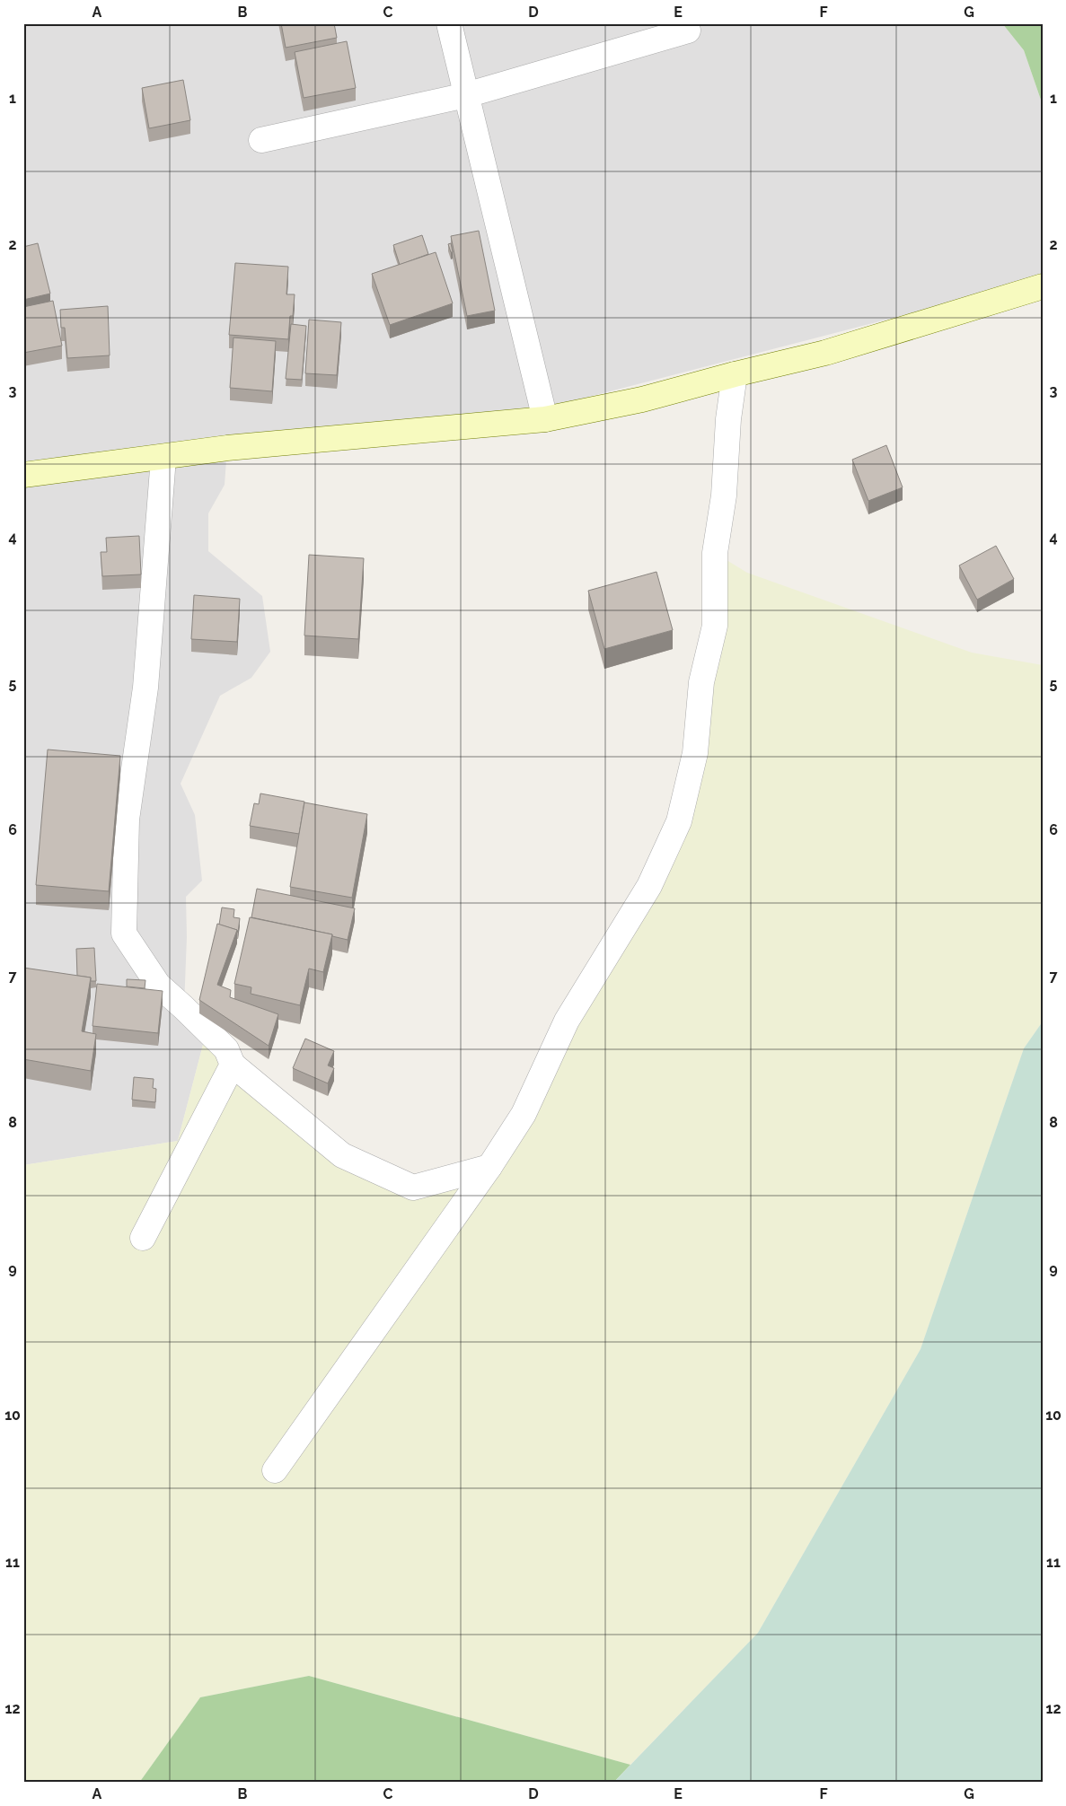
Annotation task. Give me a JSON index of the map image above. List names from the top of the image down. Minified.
{"grid":{"columns":["A","B","C","D","E","F","G"],"rows":["1","2","3","4","5","6","7","8","9","10","11","12"]}}
